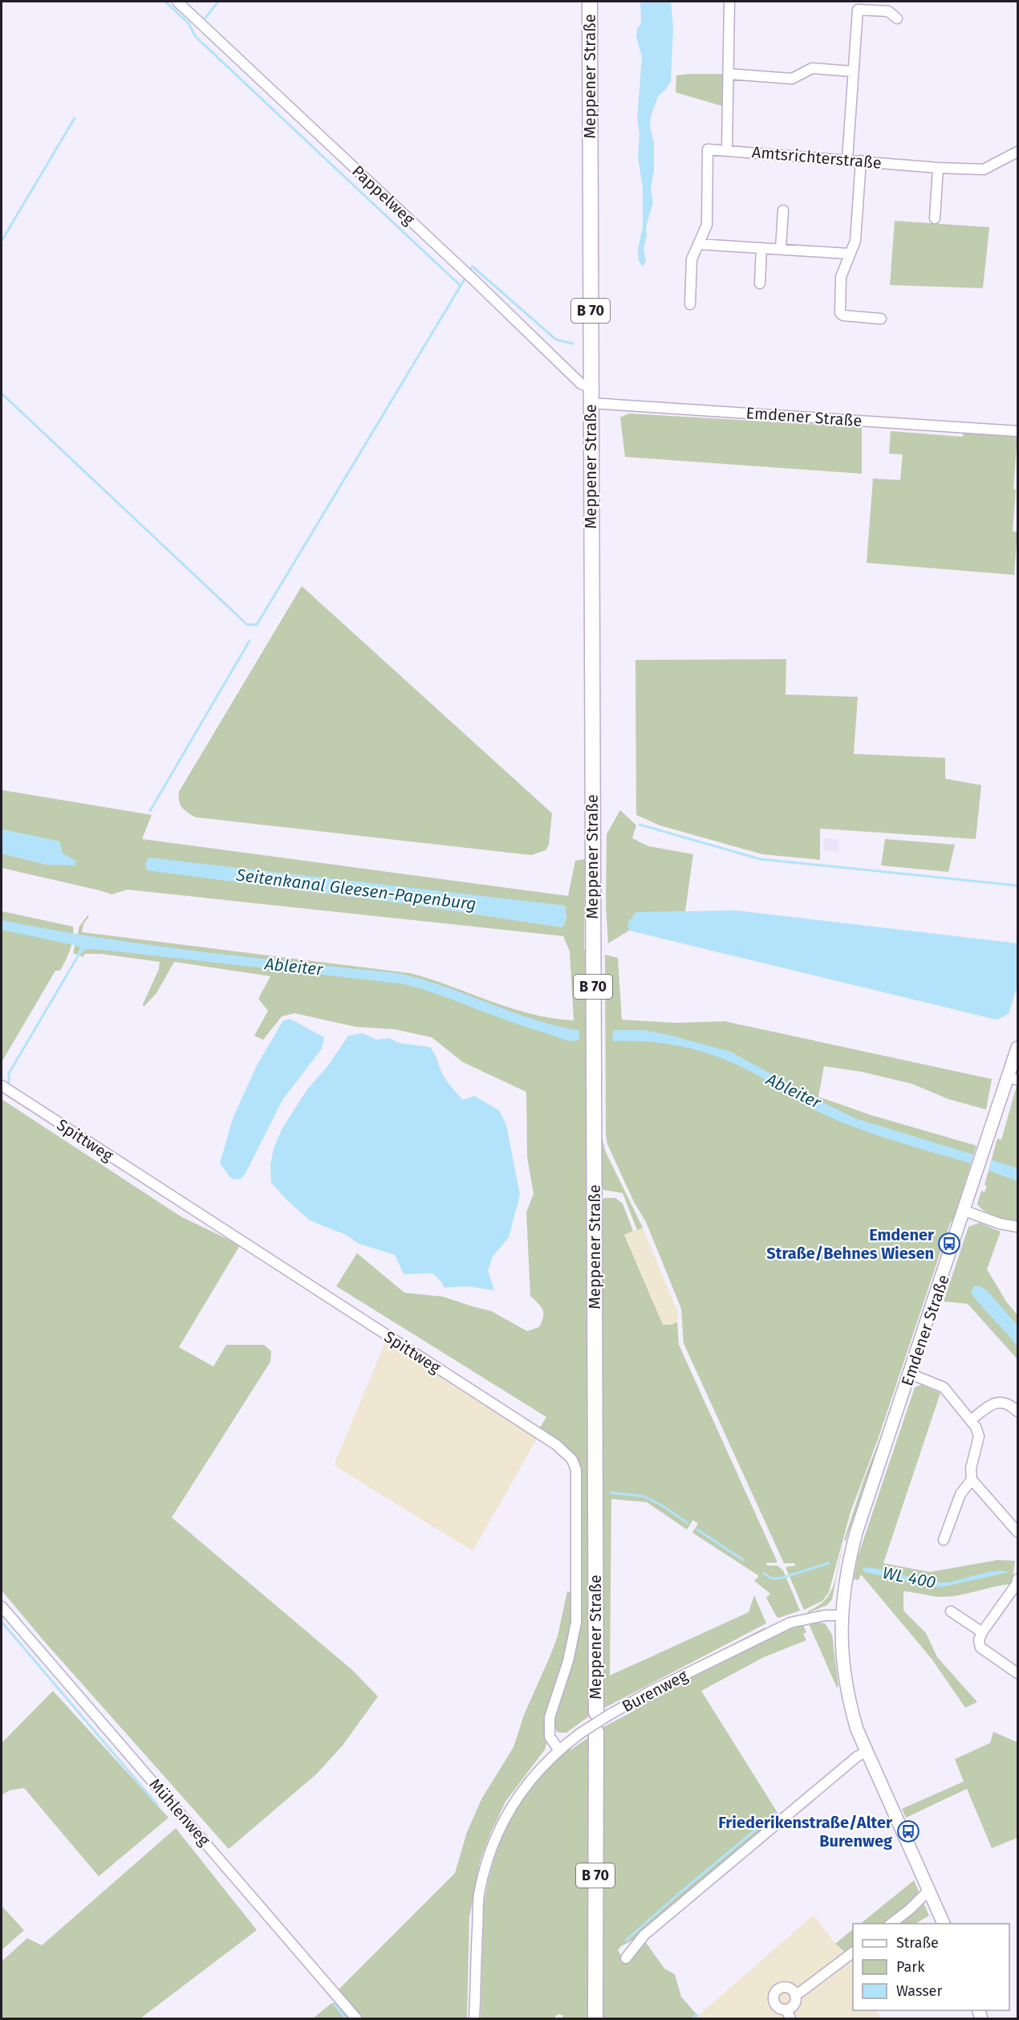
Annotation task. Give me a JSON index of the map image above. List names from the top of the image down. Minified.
{"streets":{"main road":["Meppener Straße","B 70"],"street":["Amtsrichterstraße","Pappelweg","Emdener Straße","Spittweg","Burenweg","Mühlenweg"]},"crossings":[["Meppener Straße","Pappelweg"],["Meppener Straße","Emdener Straße"],["Meppener Straße","Burenweg"],["Emdener Straße","Burenweg"],["Spittweg","Burenweg"]],"water":["Seitenkanal Gleesen-Papenburg","Ableiter","WL 400"],"places":{"bus stop":["Emdener Straße/Behnes Wiesen","Friederikenstraße/Alter Burenweg"]},"legend":["Straße","Park","Wasser"]}
